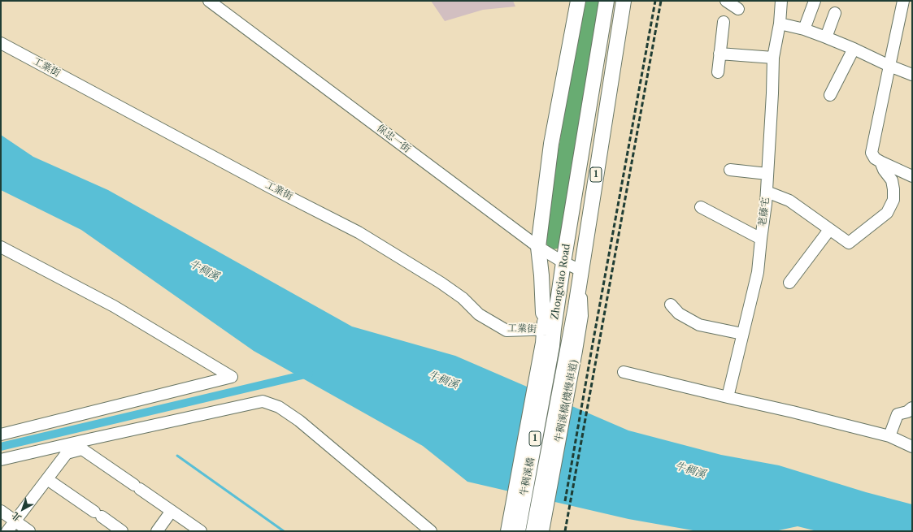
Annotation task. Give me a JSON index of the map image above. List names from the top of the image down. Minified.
{"streets":{"main road":["1","Zhongxiao Road","牛稠溪橋"],"street":["工業街","保忠一街","荖藤宅","牛稠溪橋(機慢車道)"]},"crossings":[["工業街","1"],["工業街","Zhongxiao Road"],["保忠一街","Zhongxiao Road"],["1","Zhongxiao Road"],["1","牛稠溪橋"],["Zhongxiao Road","牛稠溪橋(機慢車道)"],["Zhongxiao Road","牛稠溪橋"],["牛稠溪橋(機慢車道)","牛稠溪橋"]],"water":["牛稠溪"],"north":"bottom left"}
